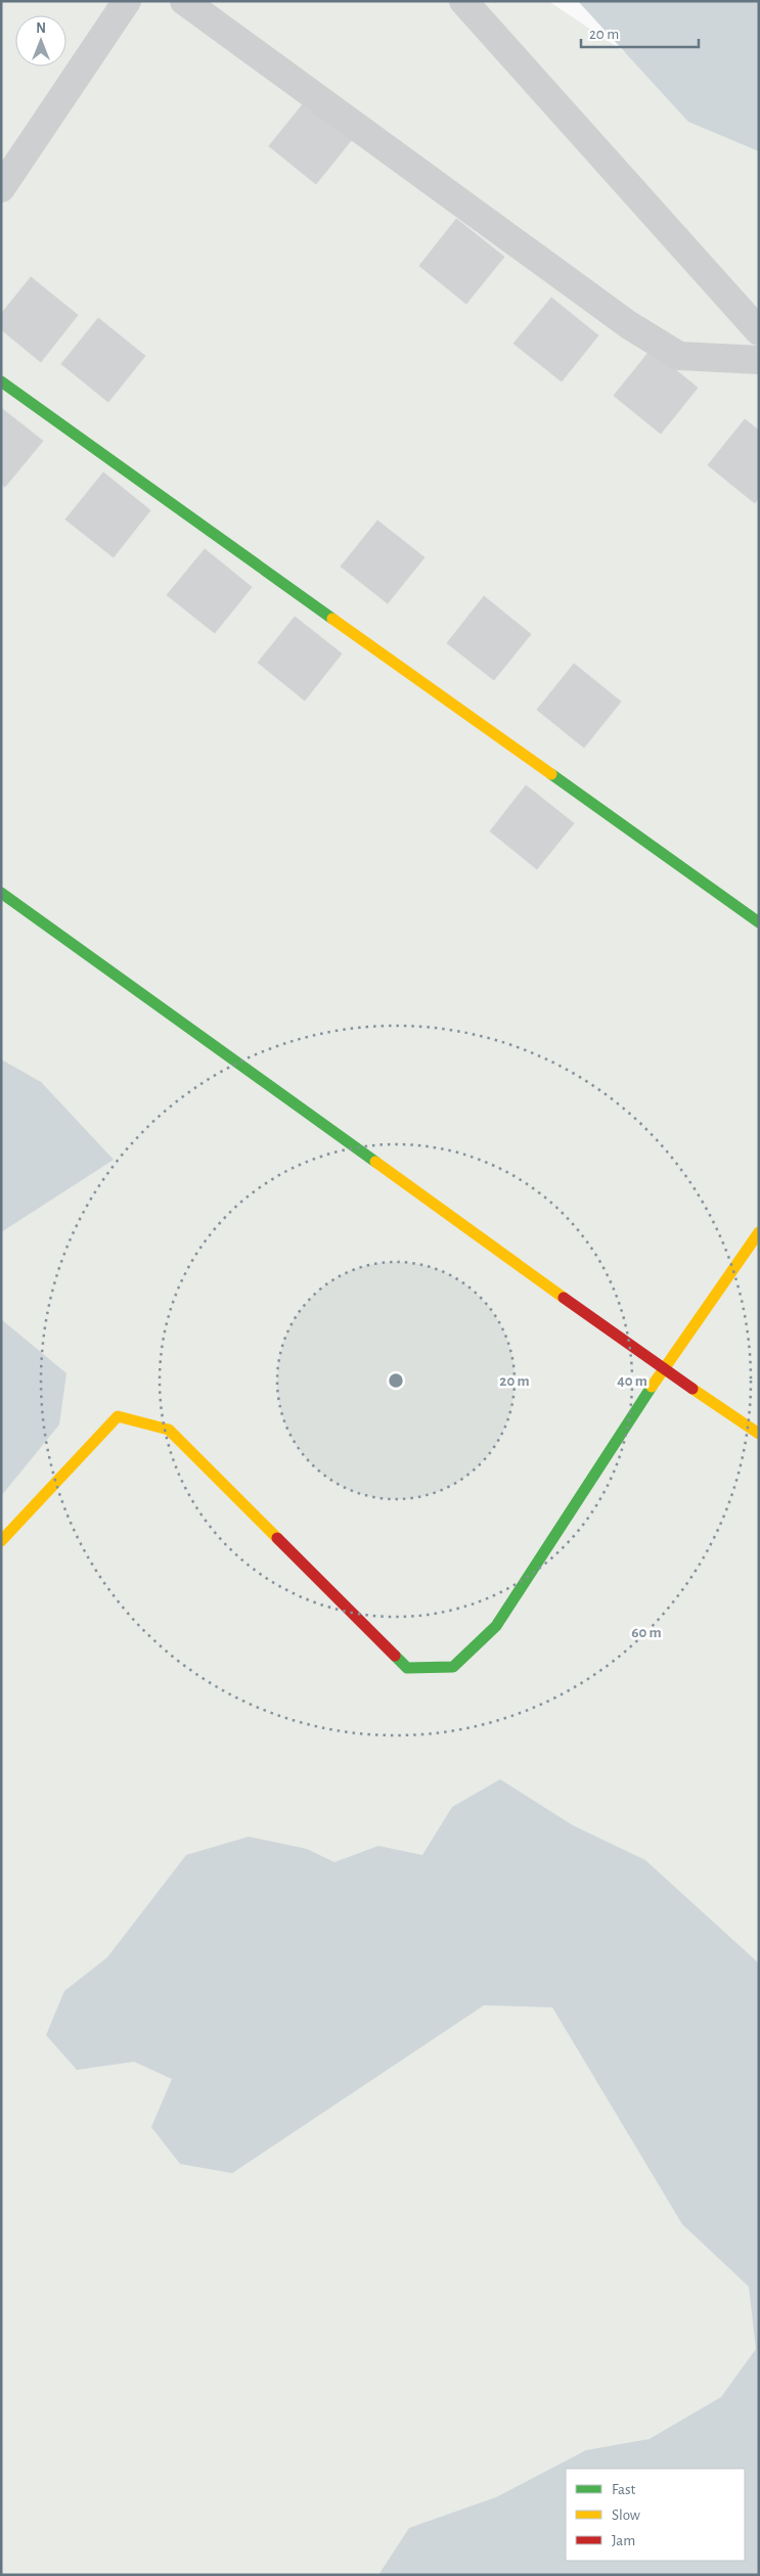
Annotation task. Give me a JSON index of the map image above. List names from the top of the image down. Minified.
{"legend":["Fast","Slow","Jam"],"scale_bar":"20 m","north":"top","rings":["20 m","40 m","60 m"]}
